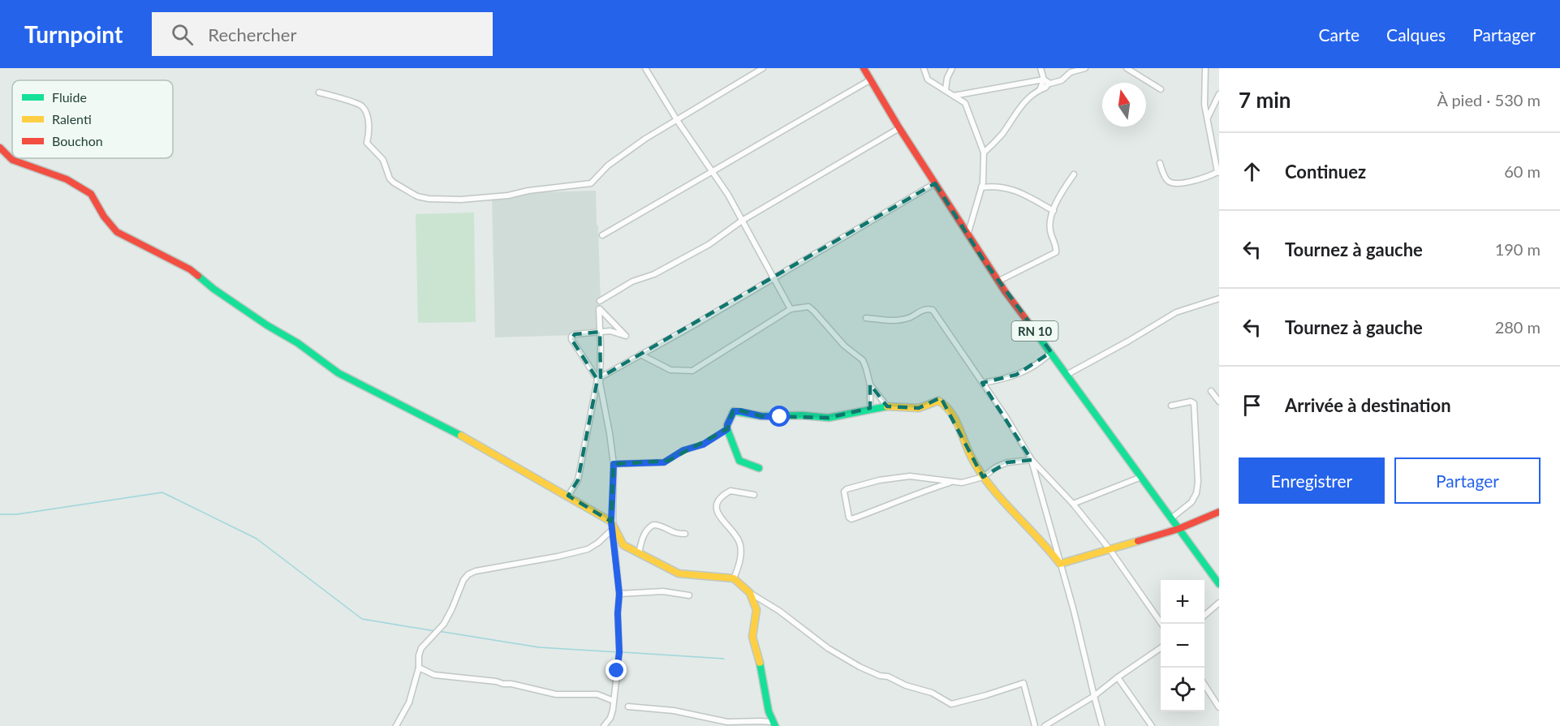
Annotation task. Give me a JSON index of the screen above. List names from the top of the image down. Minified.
{"streets":{"street":["RN 10"]},"legend":["Fluide","Ralenti","Bouchon"],"north":"top","page":{"header":"Turnpoint","search":"Rechercher","nav":["Carte","Calques","Partager"],"heading":["7 min","À pied · 530 m"],"list":[["Continuez","60 m"],["Tournez à gauche","190 m"],["Tournez à gauche","280 m"],"Arrivée à destination"],"buttons":["Enregistrer","Partager"],"map_buttons":["+","−"]}}
